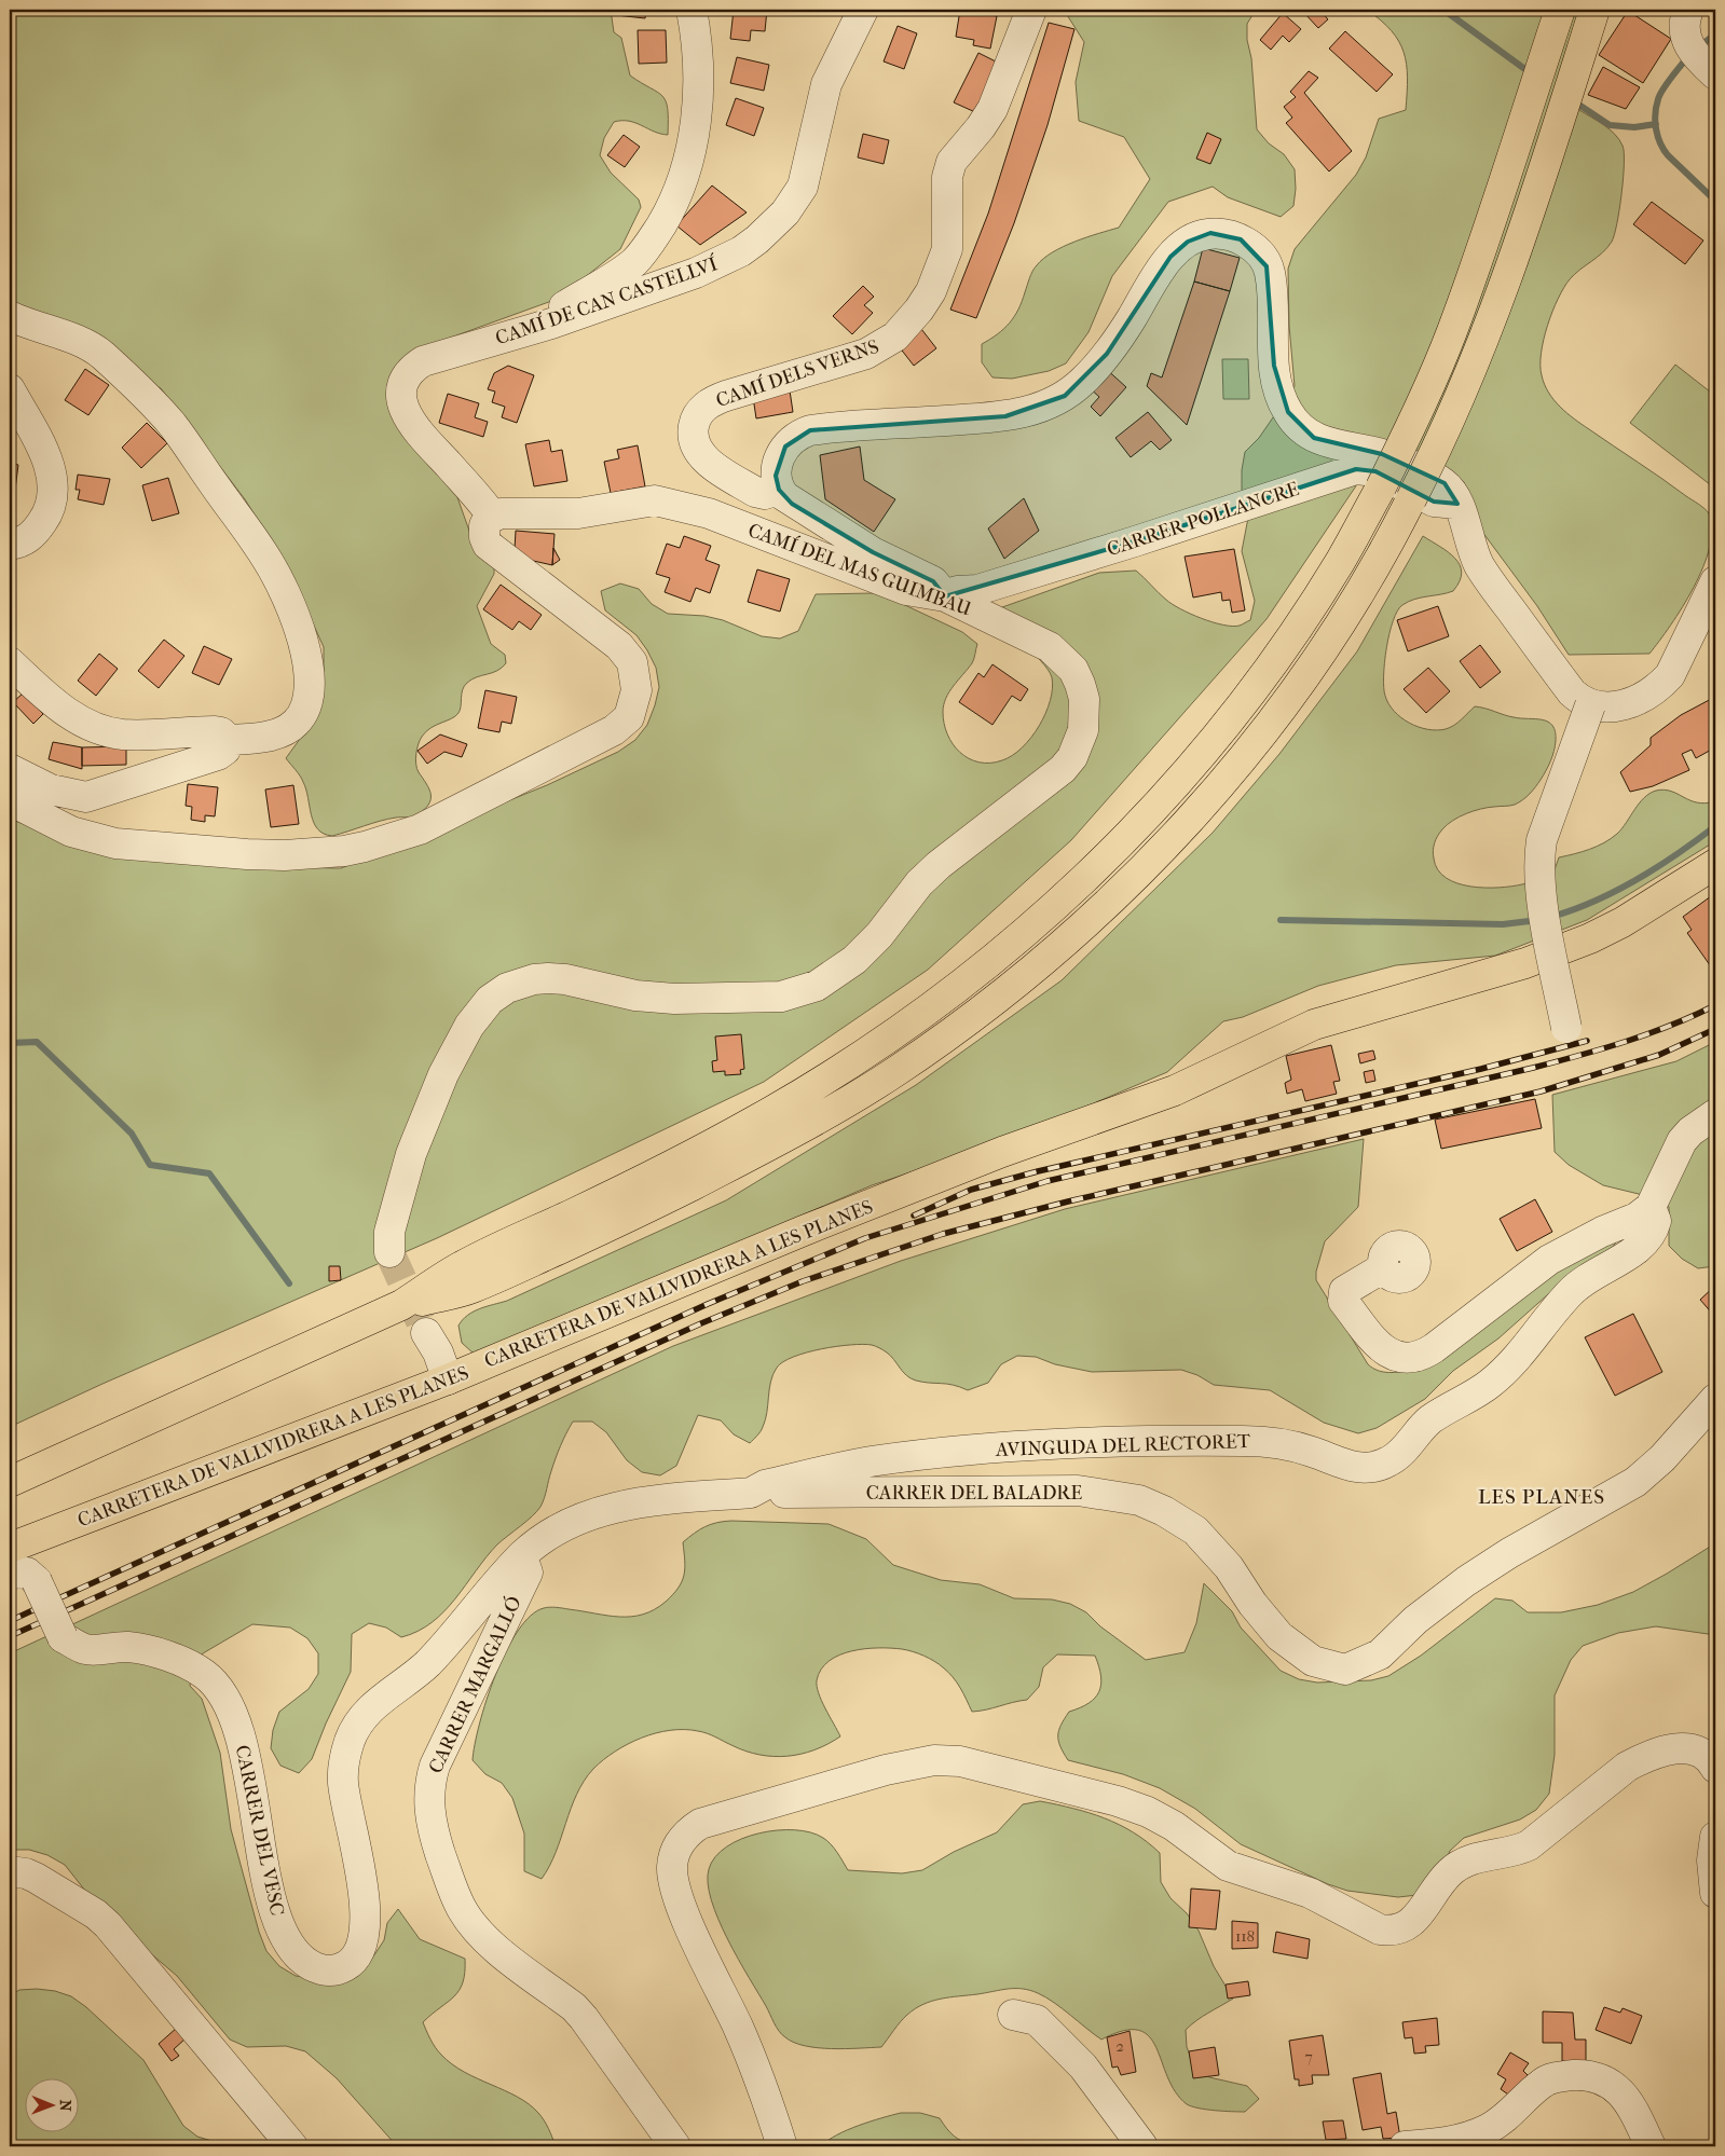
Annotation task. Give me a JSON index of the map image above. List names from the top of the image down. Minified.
{"streets":{"main road":["CARRETERA DE VALLVIDRERA A LES PLANES"],"street":["CAMÍ DE CAN CASTELLVÍ","CAMÍ DELS VERNS","CARRER POLLANCRE","CAMÍ DEL MAS GUIMBAU","AVINGUDA DEL RECTORET","CARRER DEL BALADRE","CARRER MARGALLÓ","CARRER DEL VESC"]},"crossings":[["CAMÍ DE CAN CASTELLVÍ","CAMÍ DEL MAS GUIMBAU"],["CARRER POLLANCRE","CAMÍ DEL MAS GUIMBAU"],["AVINGUDA DEL RECTORET","CARRER DEL BALADRE"],["AVINGUDA DEL RECTORET","CARRER MARGALLÓ"],["AVINGUDA DEL RECTORET","CARRER DEL VESC"],["CARRER MARGALLÓ","CARRER DEL VESC"]],"districts":["LES PLANES"],"house_numbers":["118","2","7"],"north":"right"}
